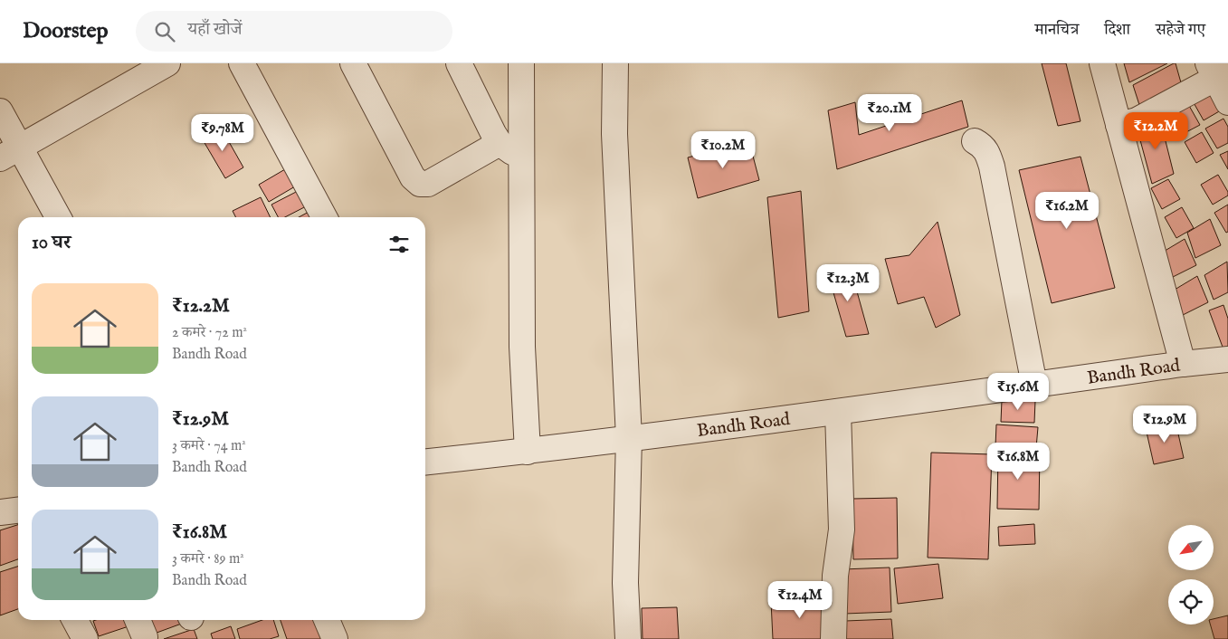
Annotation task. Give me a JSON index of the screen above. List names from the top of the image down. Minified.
{"streets":{"street":["Bandh Road"]},"north":"bottom left","page":{"header":"Doorstep","search":"यहाँ खोजें","nav":["मानचित्र","दिशा","सहेजे गए"],"price":["₹20.1M","₹12.2M","₹9.78M","₹10.2M","₹16.2M","₹12.3M","₹15.6M","₹12.9M","₹16.8M","₹12.4M"],"heading":"10 घर","list":[{"name":"₹12.2M","note":"2 कमरे · 72 m² · Bandh Road"},{"name":"₹12.9M","note":"3 कमरे · 74 m² · Bandh Road"},{"name":"₹16.8M","note":"3 कमरे · 89 m² · Bandh Road"}]}}
